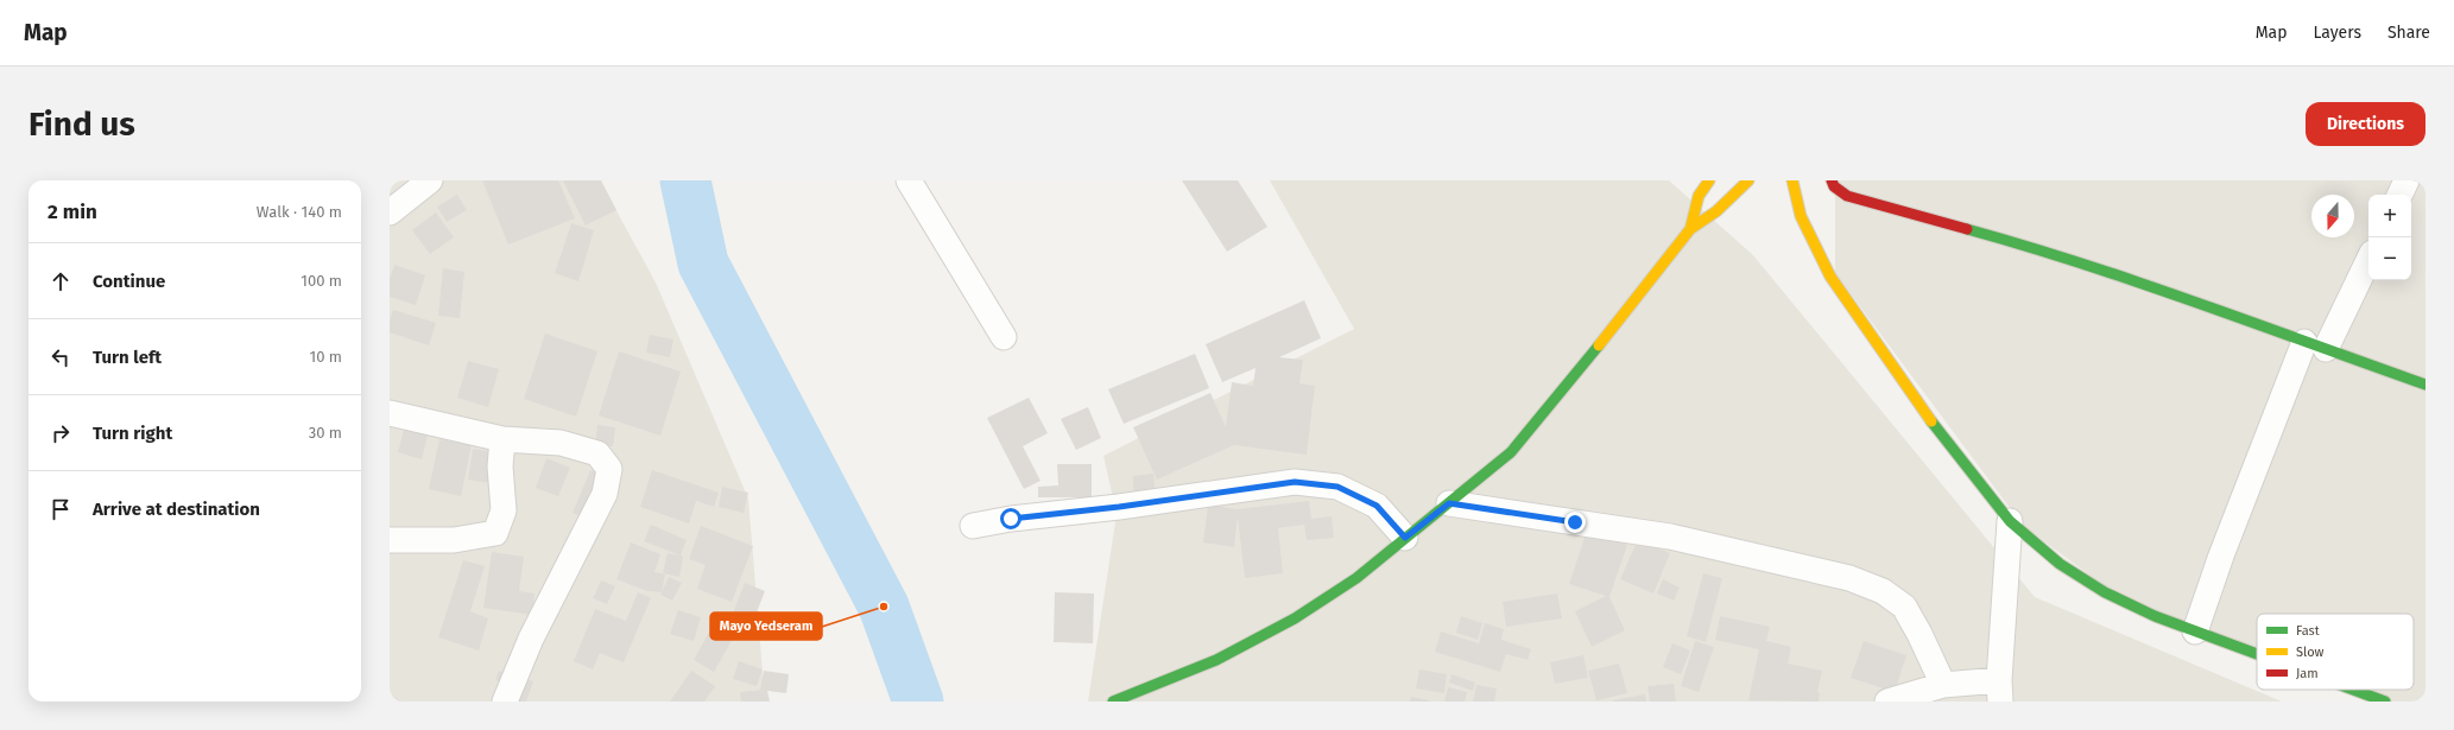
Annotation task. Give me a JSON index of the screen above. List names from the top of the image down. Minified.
{"places":["Mayo Yedseram"],"legend":["Fast","Slow","Jam"],"north":"bottom","page":{"header":"Map","nav":["Map","Layers","Share"],"buttons":"Directions","title":"Find us","heading":["2 min","Walk · 140 m"],"map_buttons":["+","−"],"list":[["Continue","100 m"],["Turn left","10 m"],["Turn right","30 m"],"Arrive at destination"]}}
